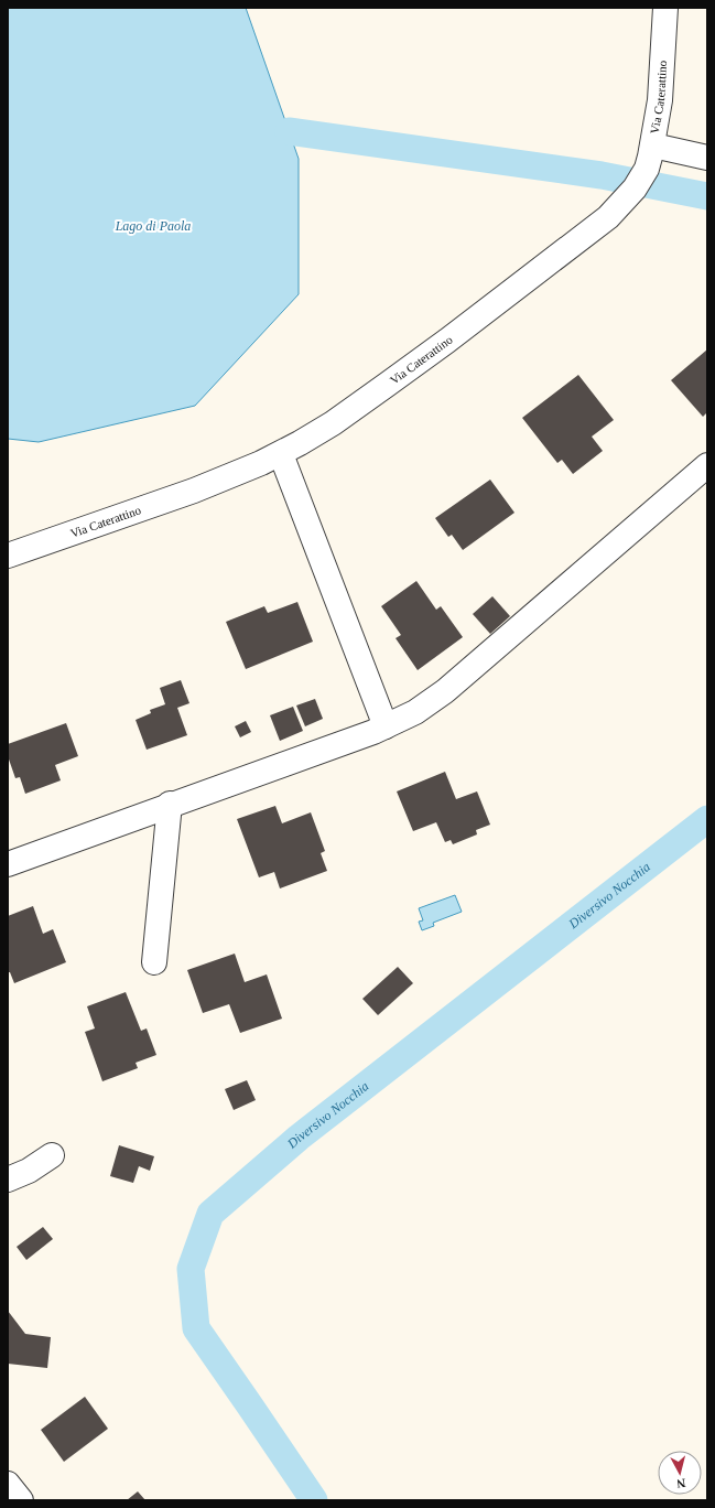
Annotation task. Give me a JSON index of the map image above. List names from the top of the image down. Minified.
{"streets":{"street":["Via Caterattino"]},"water":["Lago di Paola","Diversivo Nocchia"],"north":"bottom"}
